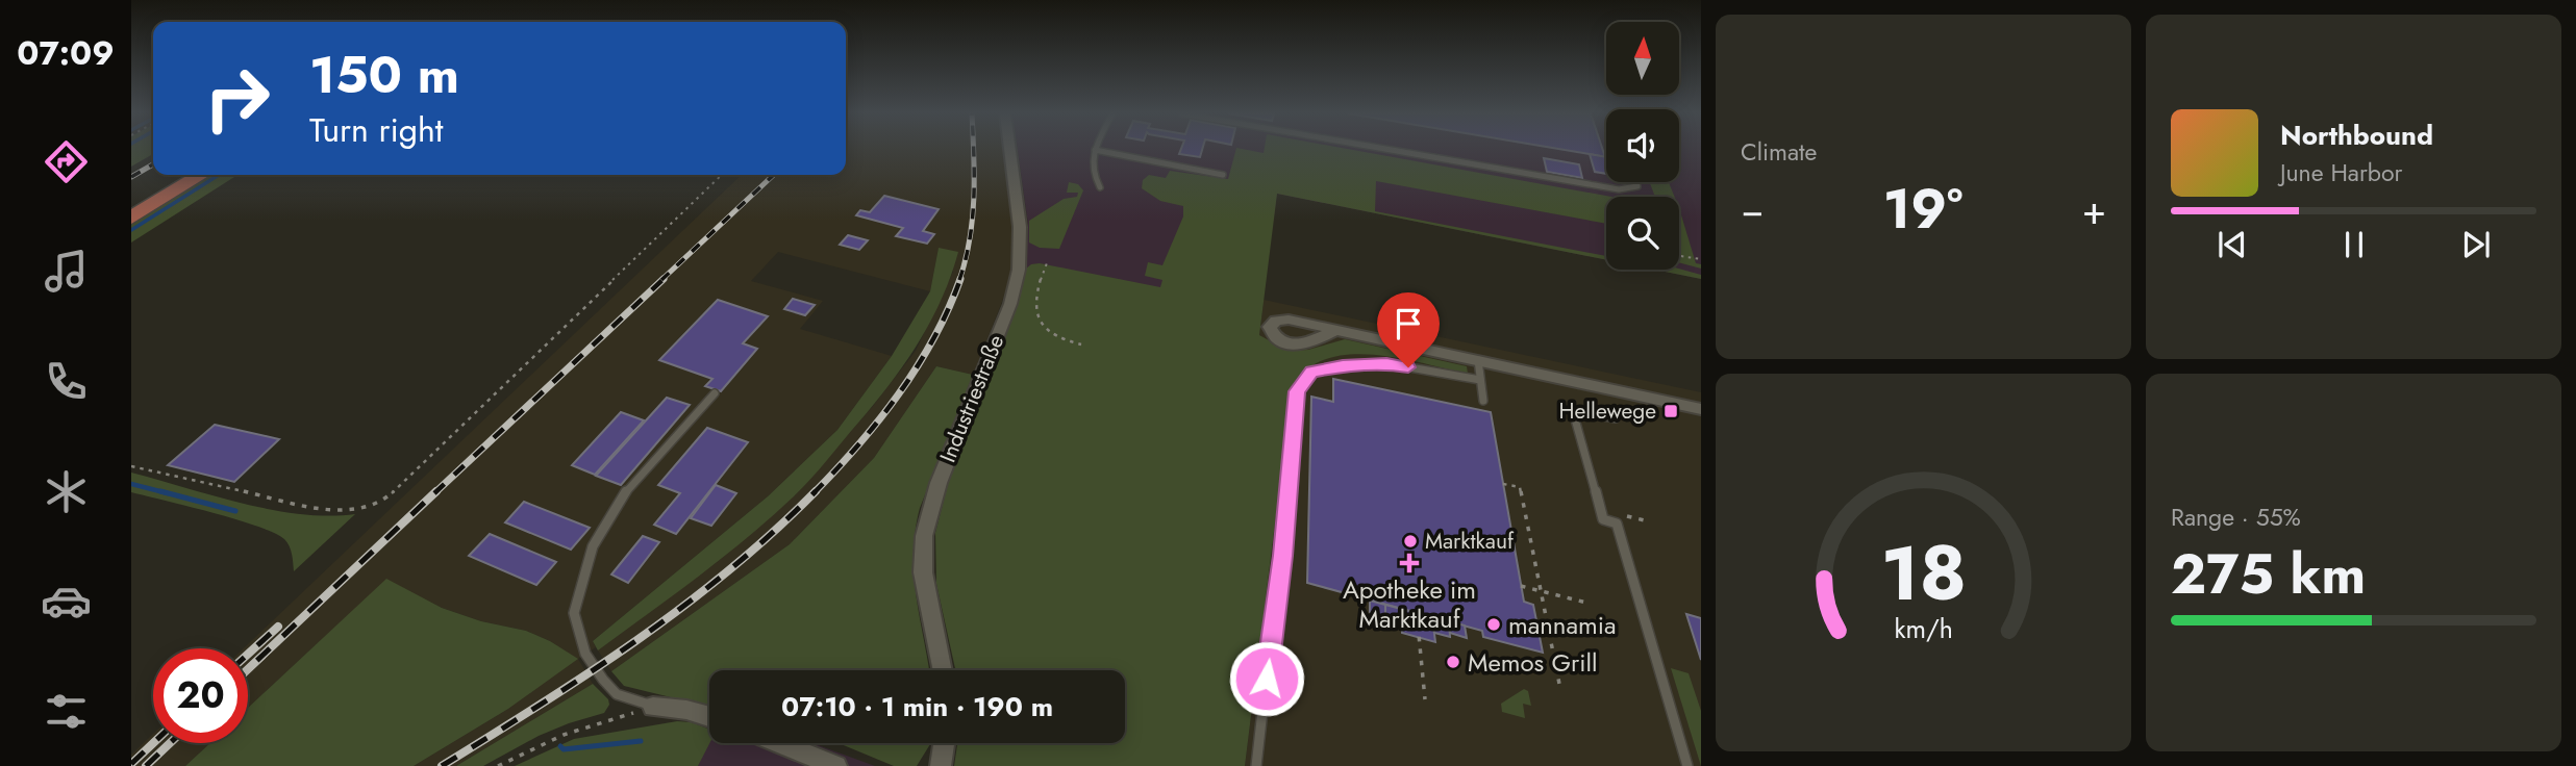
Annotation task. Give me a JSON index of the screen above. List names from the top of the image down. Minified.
{"streets":{"street":["Industriestraße"]},"places":{"transit":["Hellewege"],"other":["Marktkauf","mannamia","Memos Grill"],"health":["Apotheke im Marktkauf"]},"north":"top","page":{"tabs":"07:09","tile":["Climate",["Range · 55%","275 km"]],"turn":["150 m","Turn right"],"song":["Northbound","June Harbor"],"heat":["−","19°","+"],"limit":"20","trip":"07:10 · 1 min · 190 m","gauge":["18","km/h"]}}
